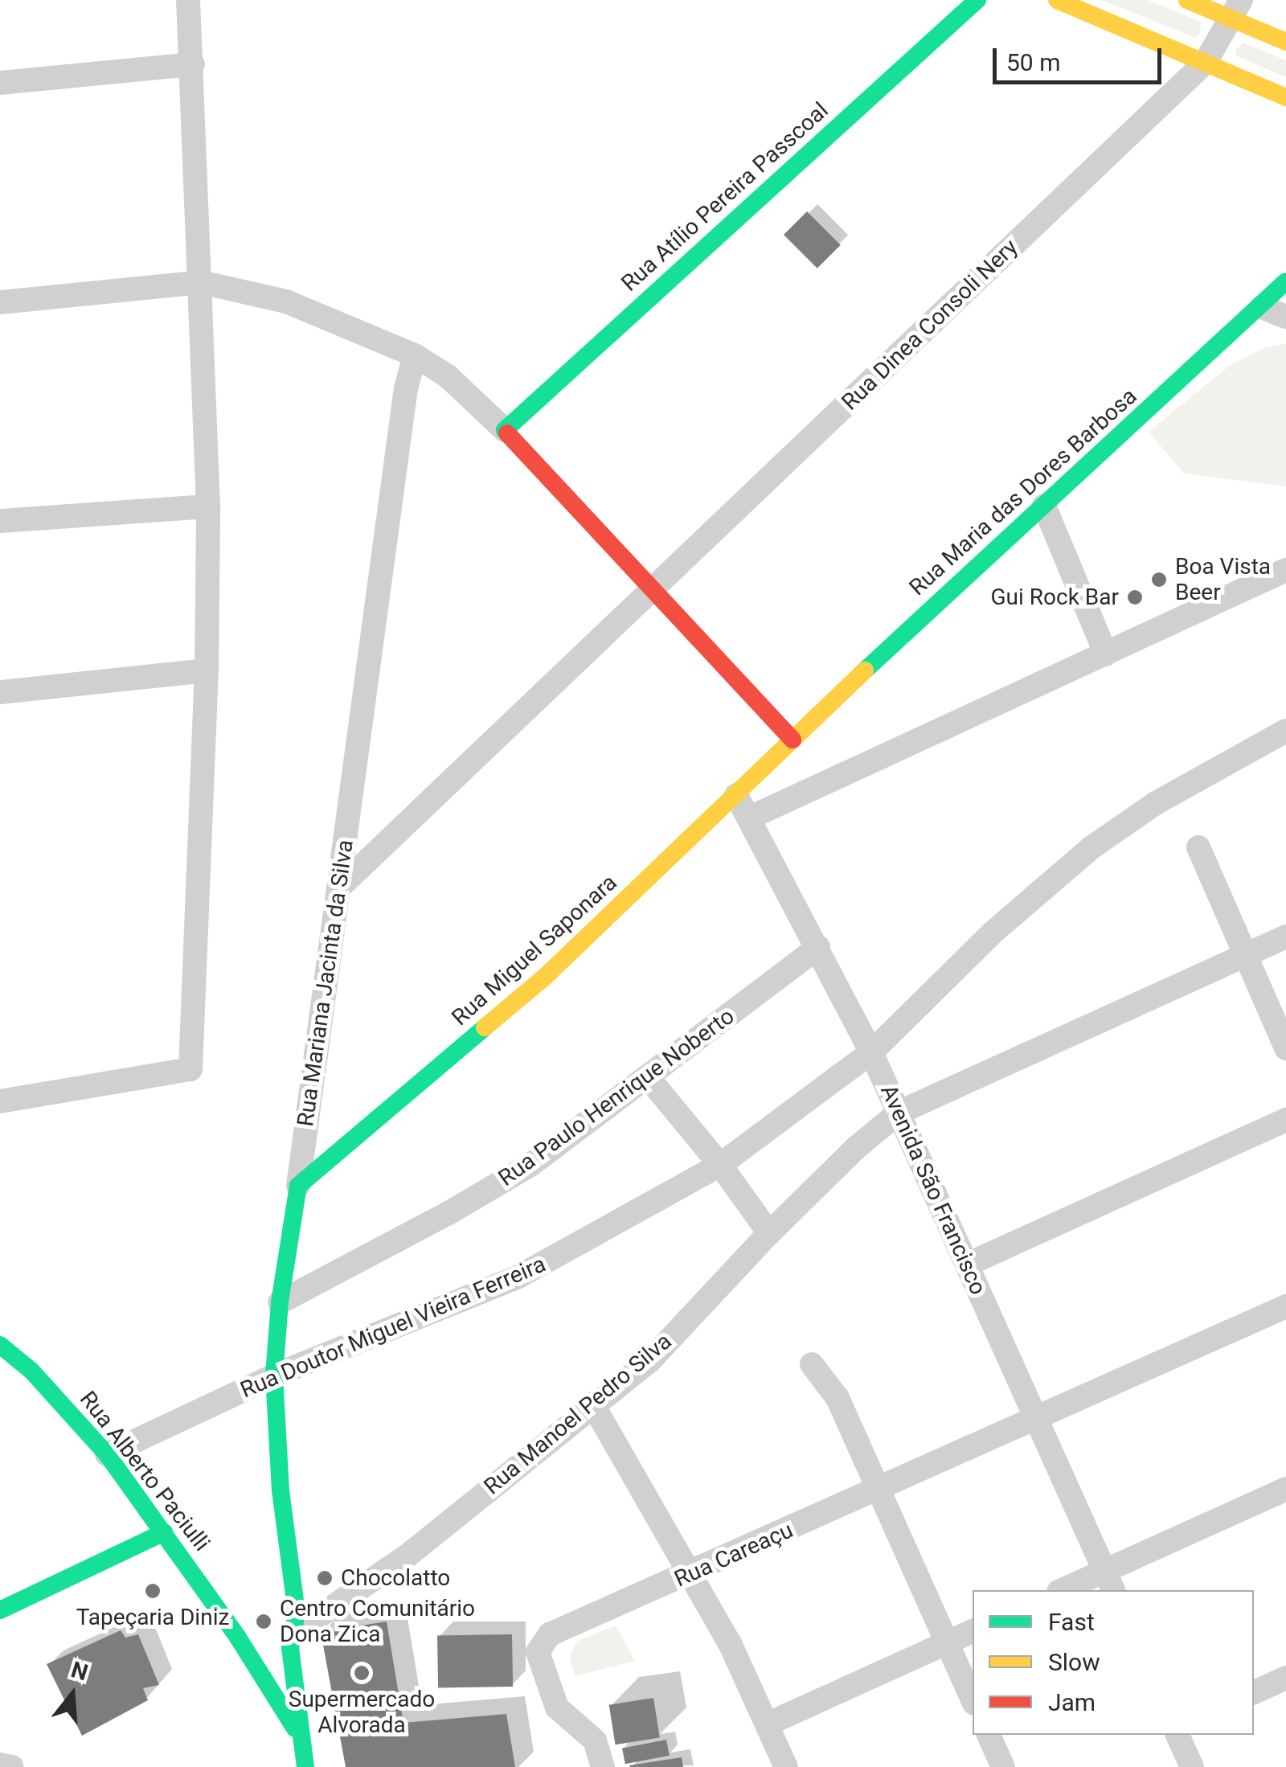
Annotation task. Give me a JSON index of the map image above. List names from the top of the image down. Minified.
{"streets":{"street":["Rua Atílio Pereira Passcoal","Rua Dinea Consoli Nery","Rua Maria das Dores Barbosa","Rua Miguel Saponara","Rua Mariana Jacinta da Silva","Rua Paulo Henrique Noberto","Avenida São Francisco","Rua Doutor Miguel Vieira Ferreira","Rua Manoel Pedro Silva","Rua Alberto Paciulli","Rua Careaçu"]},"crossings":[["Rua Dinea Consoli Nery","Rua Mariana Jacinta da Silva"],["Rua Maria das Dores Barbosa","Rua Miguel Saponara"],["Rua Miguel Saponara","Rua Mariana Jacinta da Silva"],["Rua Miguel Saponara","Avenida São Francisco"],["Rua Mariana Jacinta da Silva","Rua Paulo Henrique Noberto"],["Rua Mariana Jacinta da Silva","Rua Doutor Miguel Vieira Ferreira"],["Rua Mariana Jacinta da Silva","Rua Manoel Pedro Silva"],["Rua Mariana Jacinta da Silva","Rua Alberto Paciulli"],["Rua Paulo Henrique Noberto","Avenida São Francisco"],["Avenida São Francisco","Rua Doutor Miguel Vieira Ferreira"],["Avenida São Francisco","Rua Manoel Pedro Silva"],["Avenida São Francisco","Rua Careaçu"],["Rua Doutor Miguel Vieira Ferreira","Rua Alberto Paciulli"]],"places":["Boa Vista Beer","Gui Rock Bar","Chocolatto","Tapeçaria Diniz","Centro Comunitário Dona Zica","Supermercado Alvorada"],"legend":["Fast","Slow","Jam"],"scale_bar":"50 m","north":"top"}
